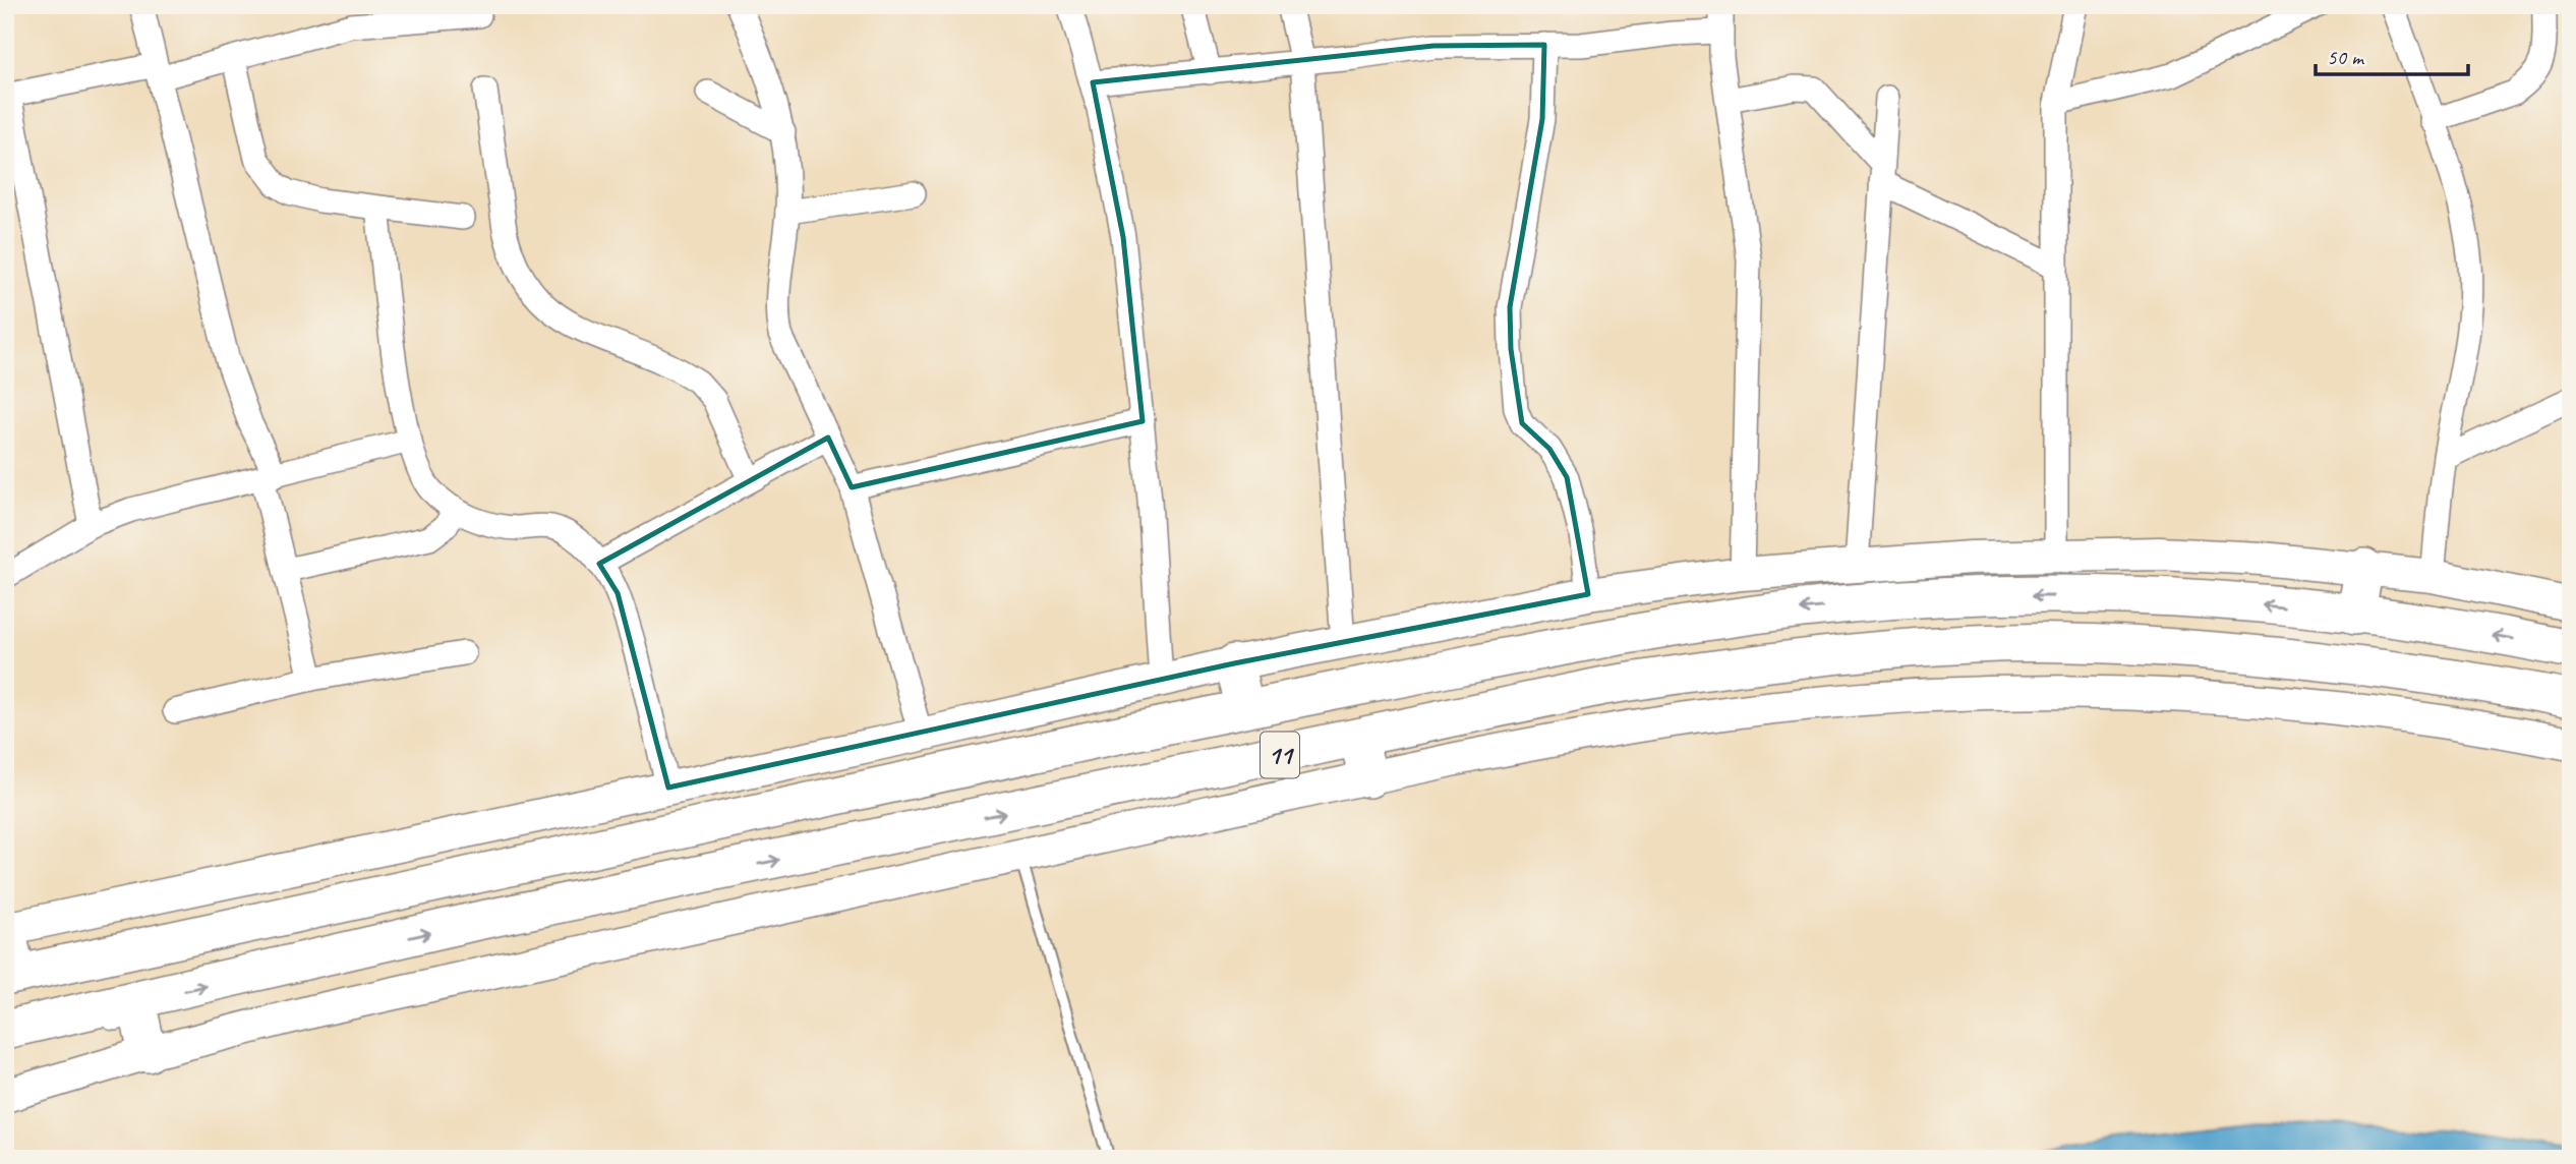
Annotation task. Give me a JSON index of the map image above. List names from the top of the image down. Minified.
{"streets":{"highway":["11"]},"scale_bar":"50 m"}
